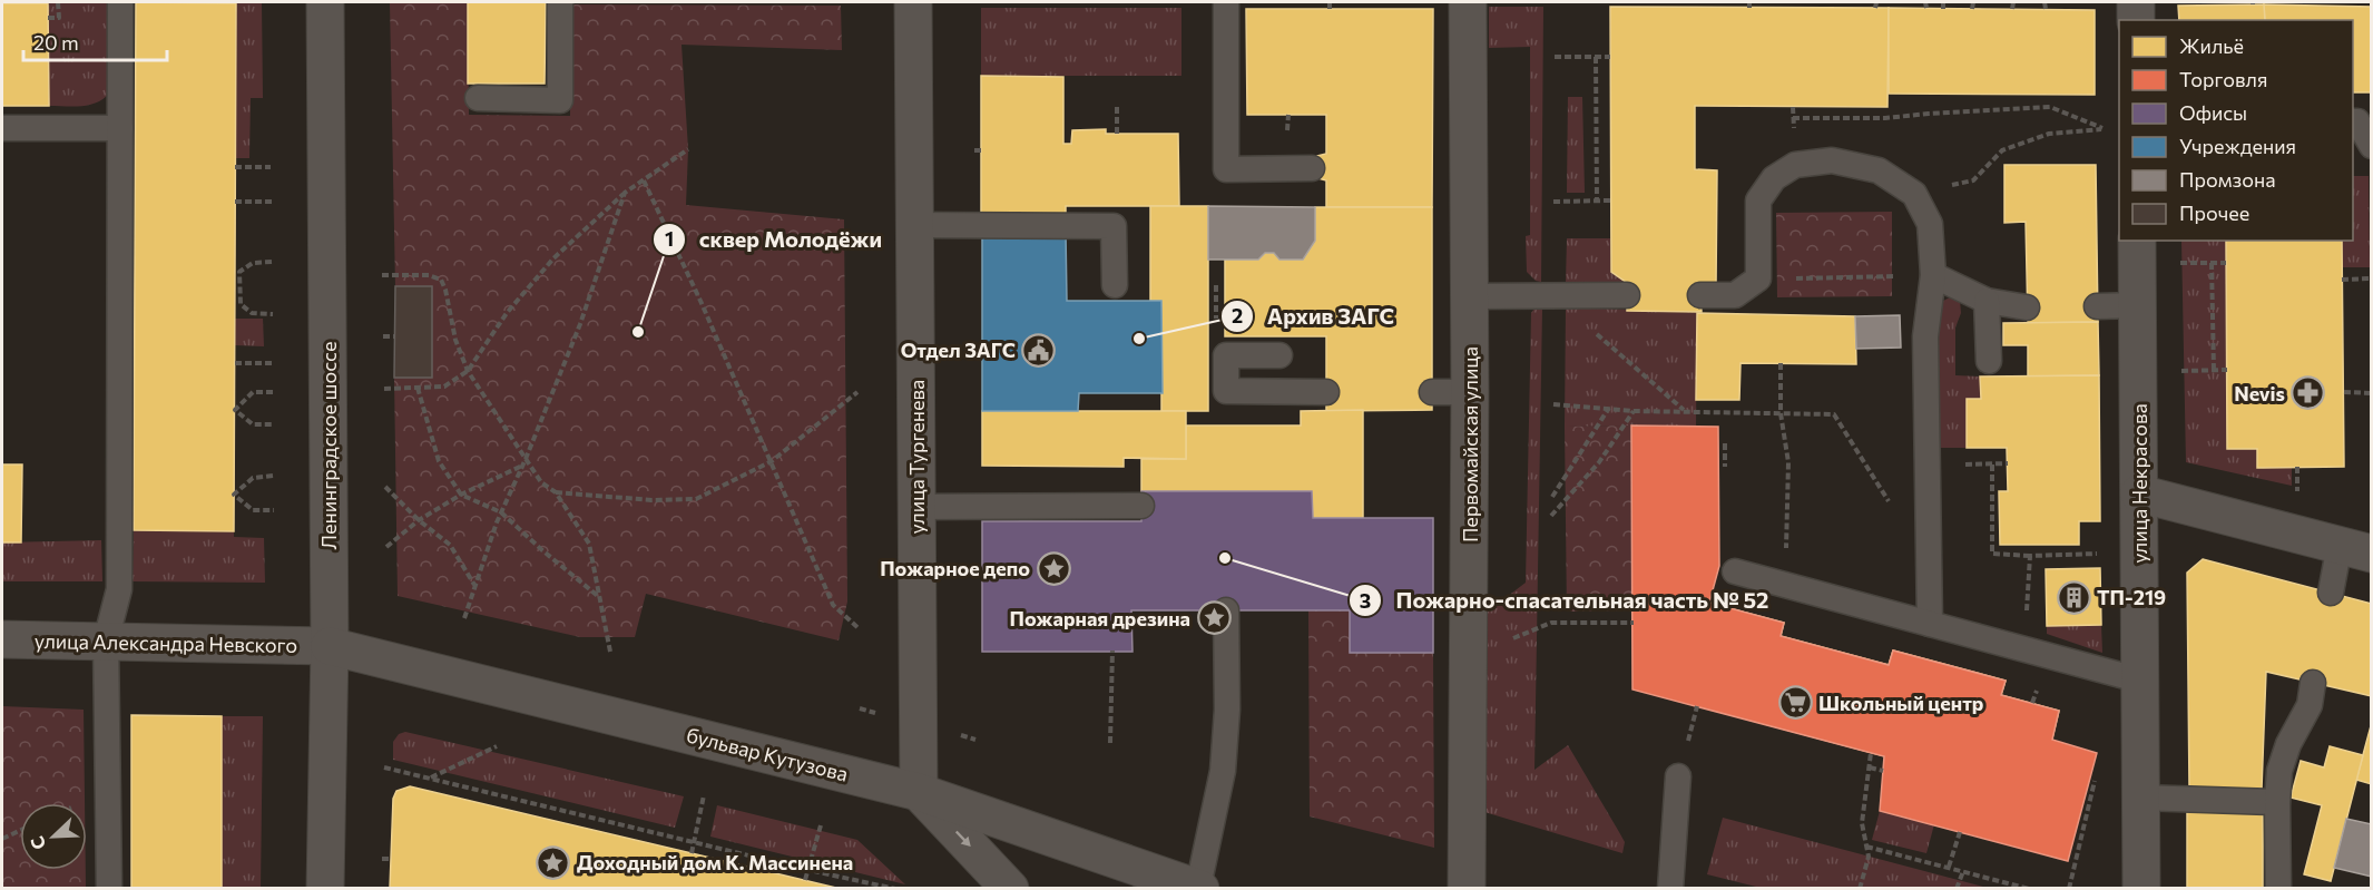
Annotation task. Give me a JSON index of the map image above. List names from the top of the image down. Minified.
{"streets":{"street":["Первомайская улица","Ленинградское шоссе","улица Тургенева","улица Некрасова","улица Александра Невского","бульвар Кутузова"]},"crossings":[["Ленинградское шоссе","улица Александра Невского"],["Ленинградское шоссе","бульвар Кутузова"],["улица Тургенева","бульвар Кутузова"],["улица Александра Невского","бульвар Кутузова"]],"places":{"other":["сквер Молодёжи","Архив ЗАГС","Пожарно-спасательная часть № 52"],"public building":["Отдел ЗАГС"],"pharmacy":["Nevis"],"place":["Пожарное депо","Пожарная дрезина","Доходный дом К. Массинена"],"building":["ТП-219"],"supermarket":["Школьный центр"]},"legend":["Жильё","Торговля","Офисы","Учреждения","Промзона","Прочее"],"scale_bar":"20 m","north":"bottom left"}
